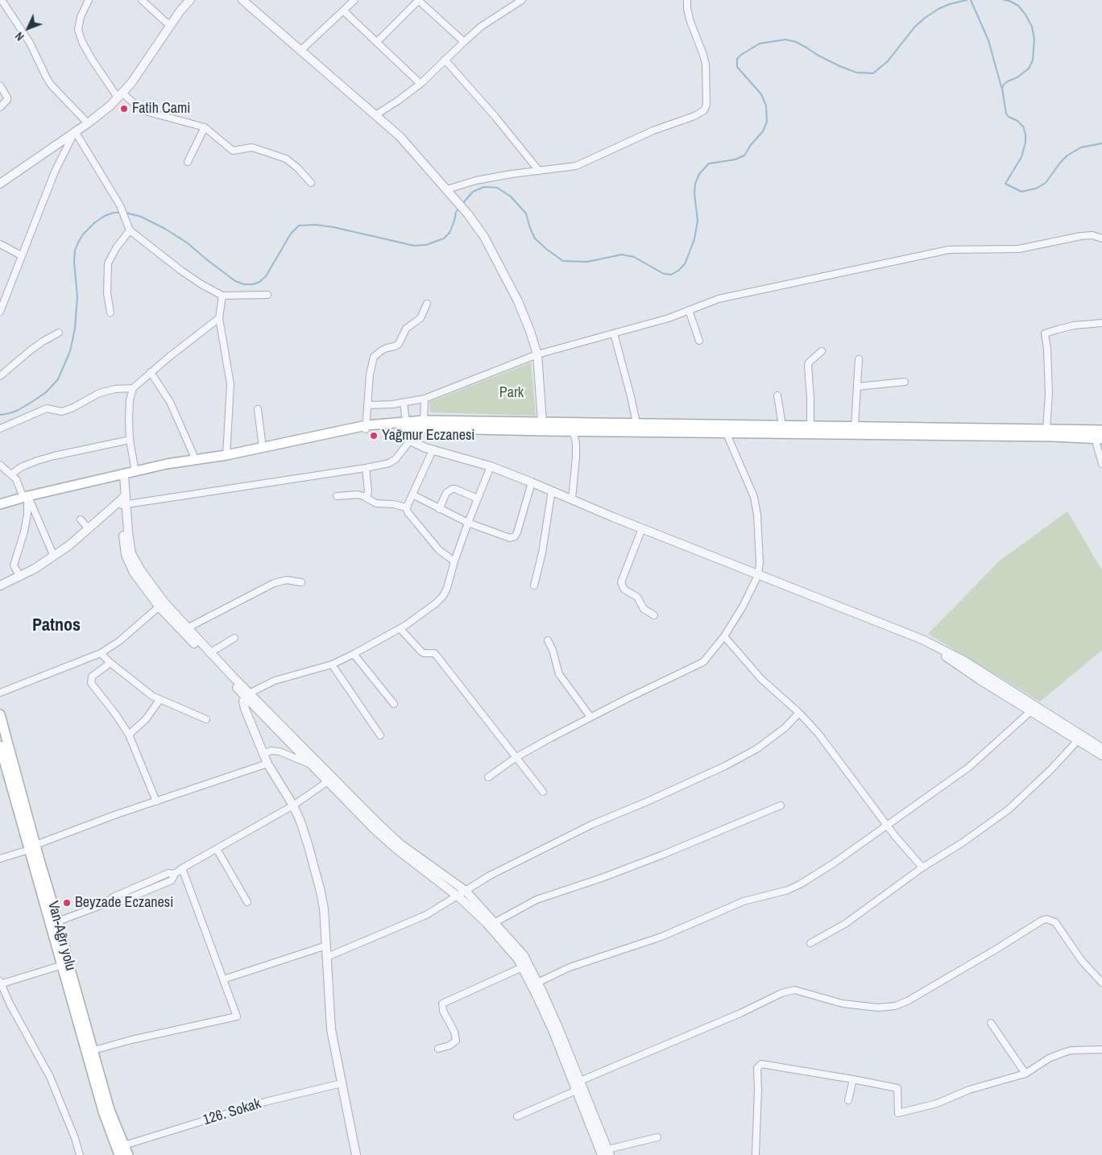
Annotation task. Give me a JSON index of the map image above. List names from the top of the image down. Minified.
{"streets":{"main road":["Van-Ağrı yolu"],"street":["126. Sokak"]},"crossings":[["Van-Ağrı yolu","126. Sokak"]],"districts":["Patnos"],"parks":["Park"],"places":["Fatih Cami","Yağmur Eczanesi","Beyzade Eczanesi"],"north":"bottom left"}
